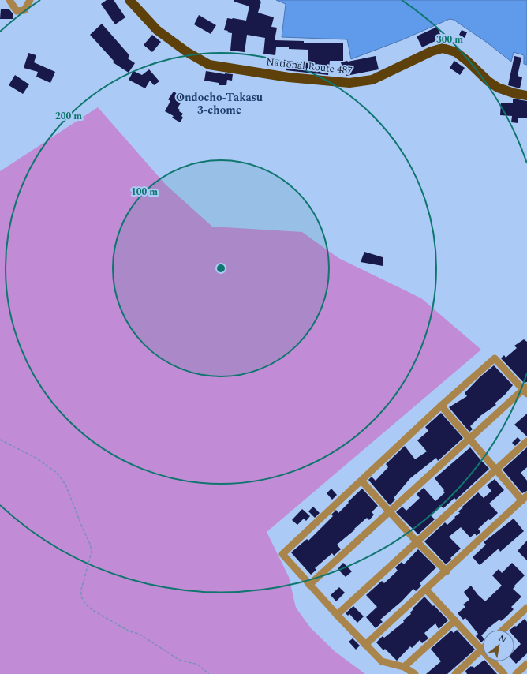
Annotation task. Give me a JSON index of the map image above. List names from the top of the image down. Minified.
{"streets":{"highway":["National Route 487"]},"districts":["Ondocho-Takasu 3-chome"],"north":"top right","rings":["300 m","200 m","100 m"]}
